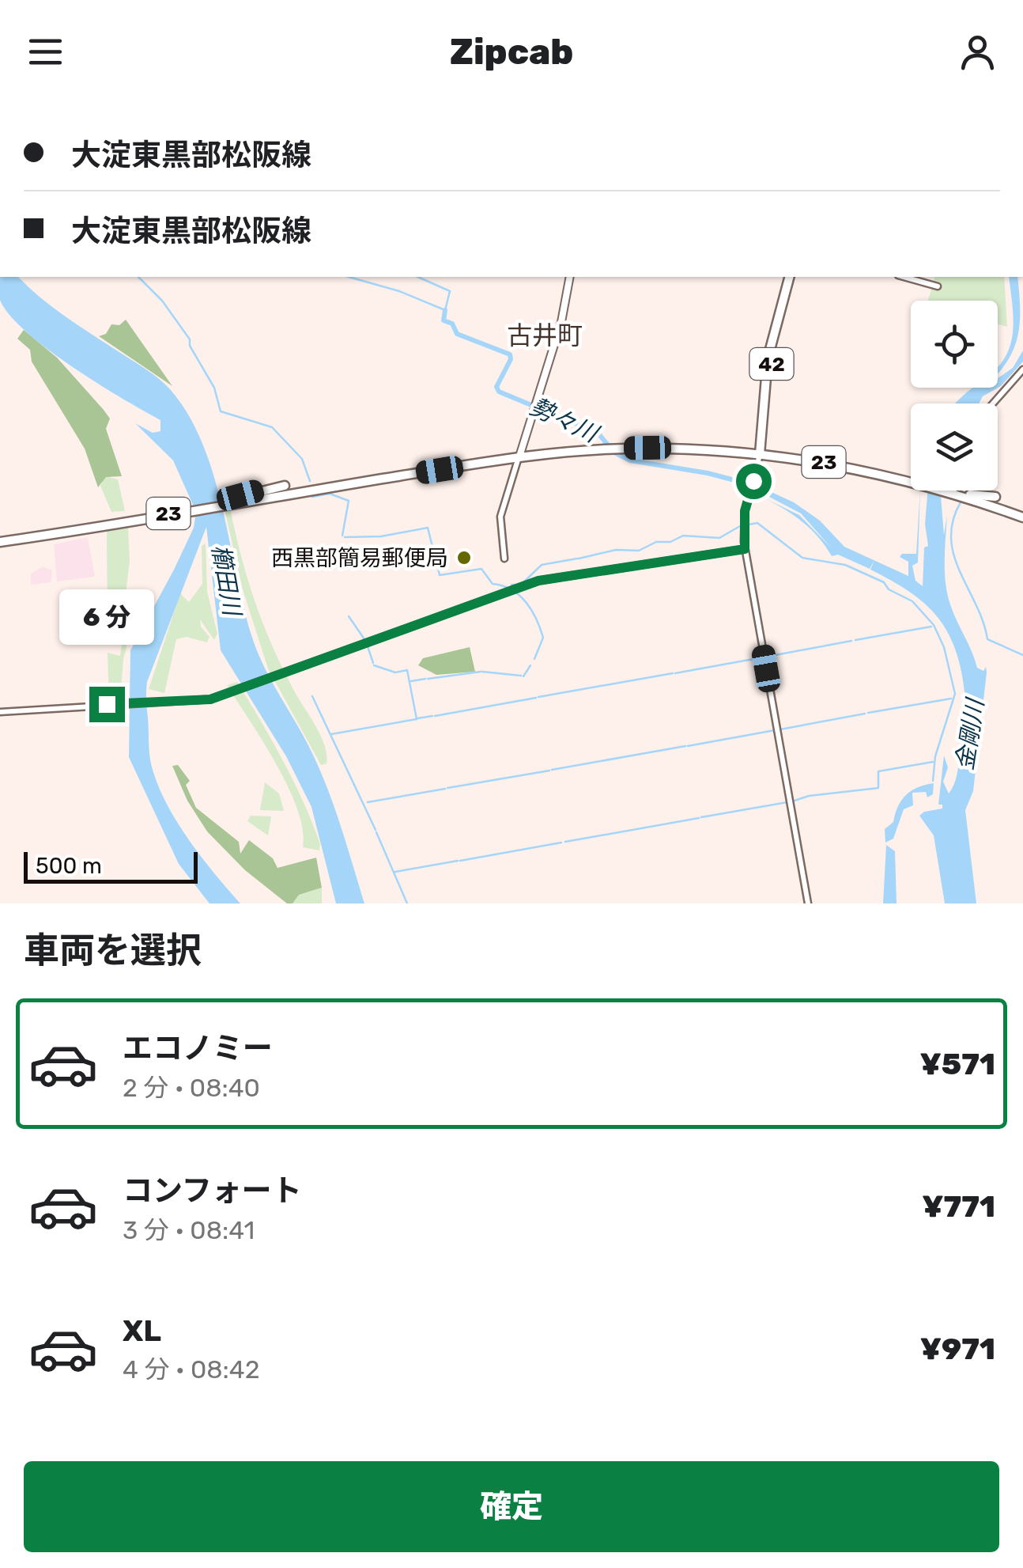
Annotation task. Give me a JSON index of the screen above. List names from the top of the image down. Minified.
{"streets":{"highway":["42","23"]},"crossings":[["42","23"]],"districts":["古井町"],"water":["勢々川","櫛田川","金剛川"],"places":["西黒部簡易郵便局"],"scale_bar":"500 m","page":{"header":"Zipcab","banner":["大淀東黒部松阪線","大淀東黒部松阪線"],"bubble":"6 分","scale":"500 m","heading":"車両を選択","list":[{"name":"エコノミー","note":"2 分 · 08:40","value":"¥571"},{"name":"コンフォート","note":"3 分 · 08:41","value":"¥771"},{"name":"XL","note":"4 分 · 08:42","value":"¥971"}],"buttons":"確定"}}
